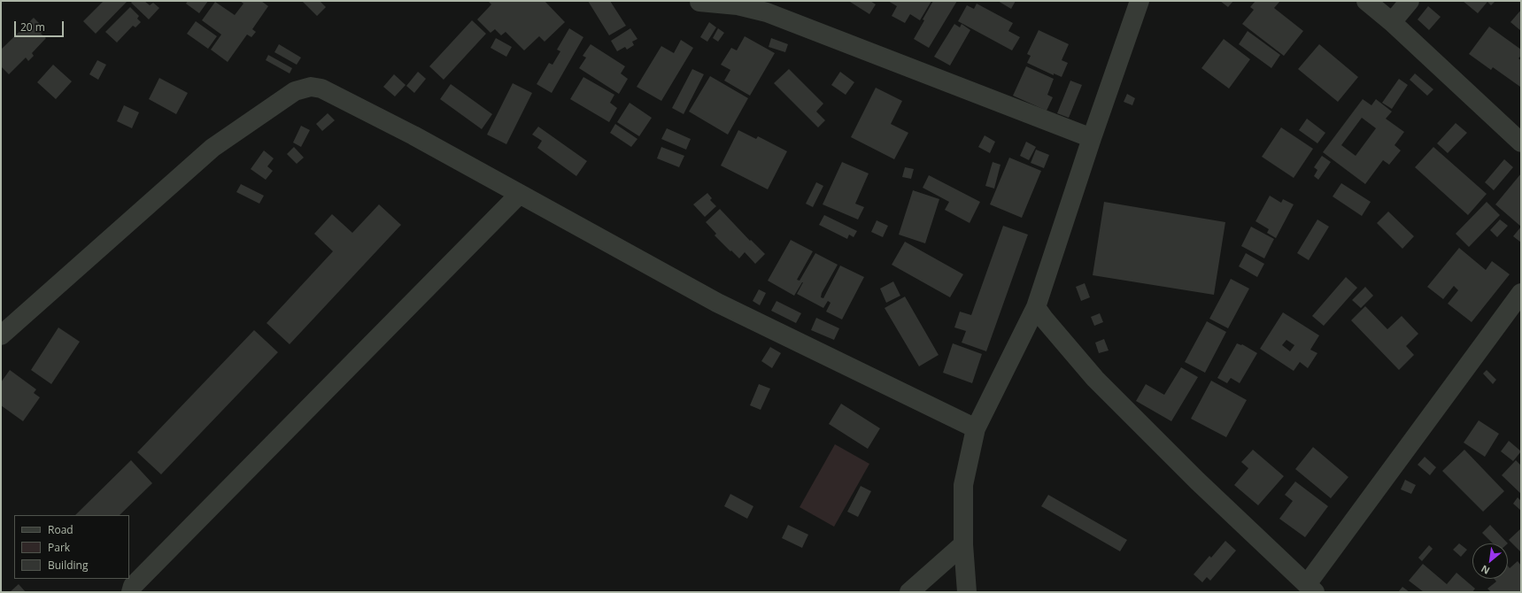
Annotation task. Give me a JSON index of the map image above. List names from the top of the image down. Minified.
{"legend":["Road","Park","Building"],"scale_bar":"20 m","north":"bottom left"}
